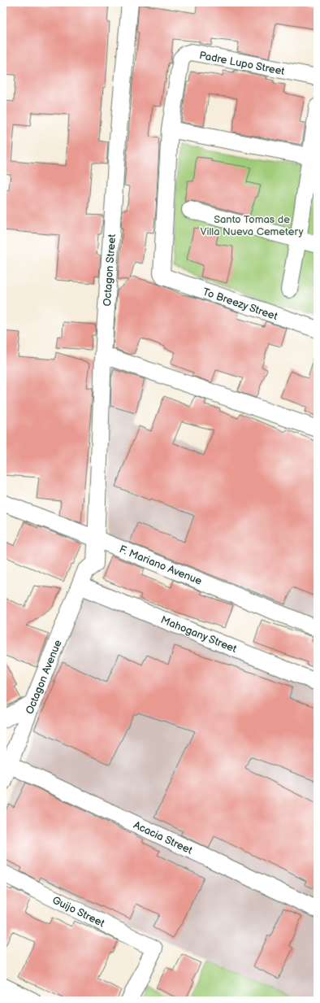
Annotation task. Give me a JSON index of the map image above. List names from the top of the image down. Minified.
{"streets":{"street":["Padre Lupo Street","Octagon Street","To Breezy Street","F. Mariano Avenue","Mahogany Street","Octagon Avenue","Acacia Street","Guijo Street"]},"crossings":[["Padre Lupo Street","To Breezy Street"],["Octagon Street","F. Mariano Avenue"],["Octagon Street","Octagon Avenue"],["F. Mariano Avenue","Octagon Avenue"],["Mahogany Street","Octagon Avenue"],["Octagon Avenue","Acacia Street"]],"parks":["Santo Tomas de Villa Nueva Cemetery"]}
